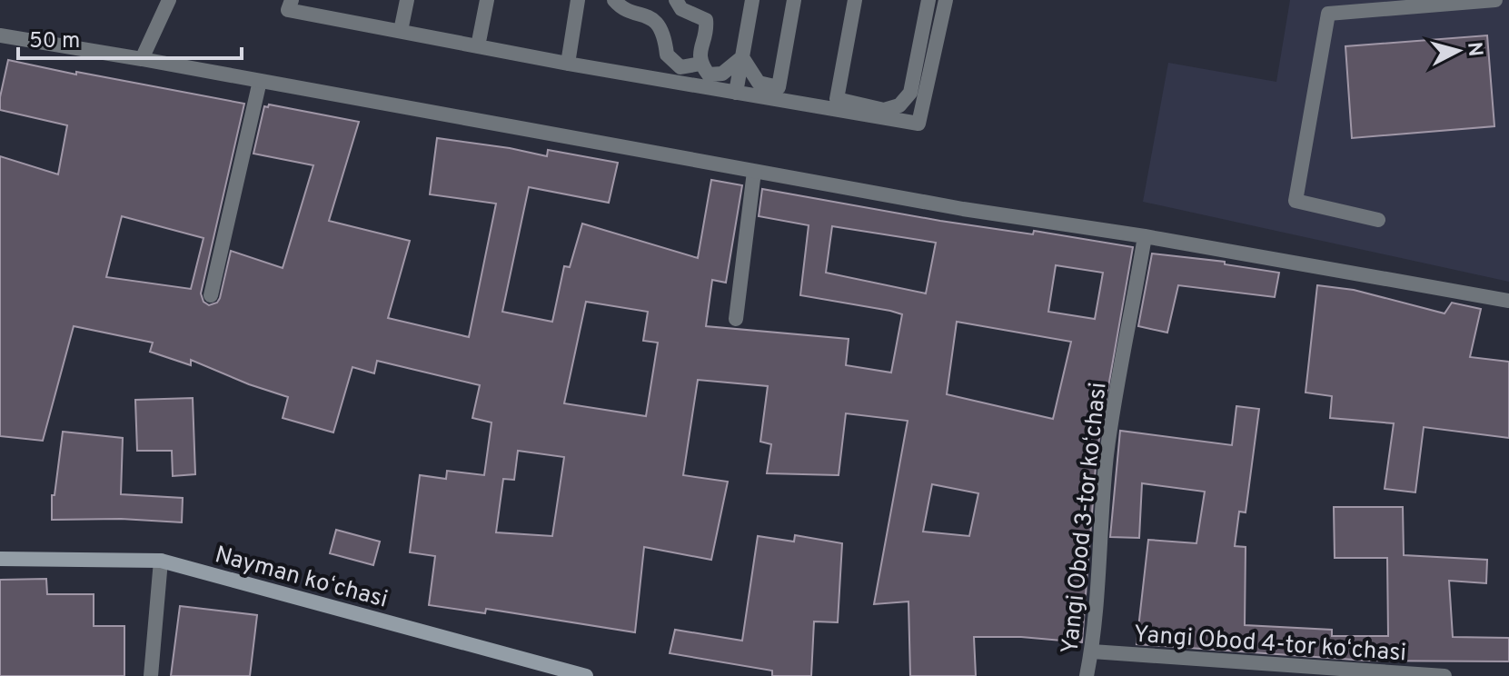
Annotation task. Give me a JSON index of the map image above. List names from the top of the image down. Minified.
{"streets":{"main road":["Nayman koʻchasi"],"street":["Yangi Obod 3-tor koʻchasi","Yangi Obod 4-tor koʻchasi"]},"crossings":[["Yangi Obod 3-tor koʻchasi","Yangi Obod 4-tor koʻchasi"]],"scale_bar":"50 m","north":"right"}
